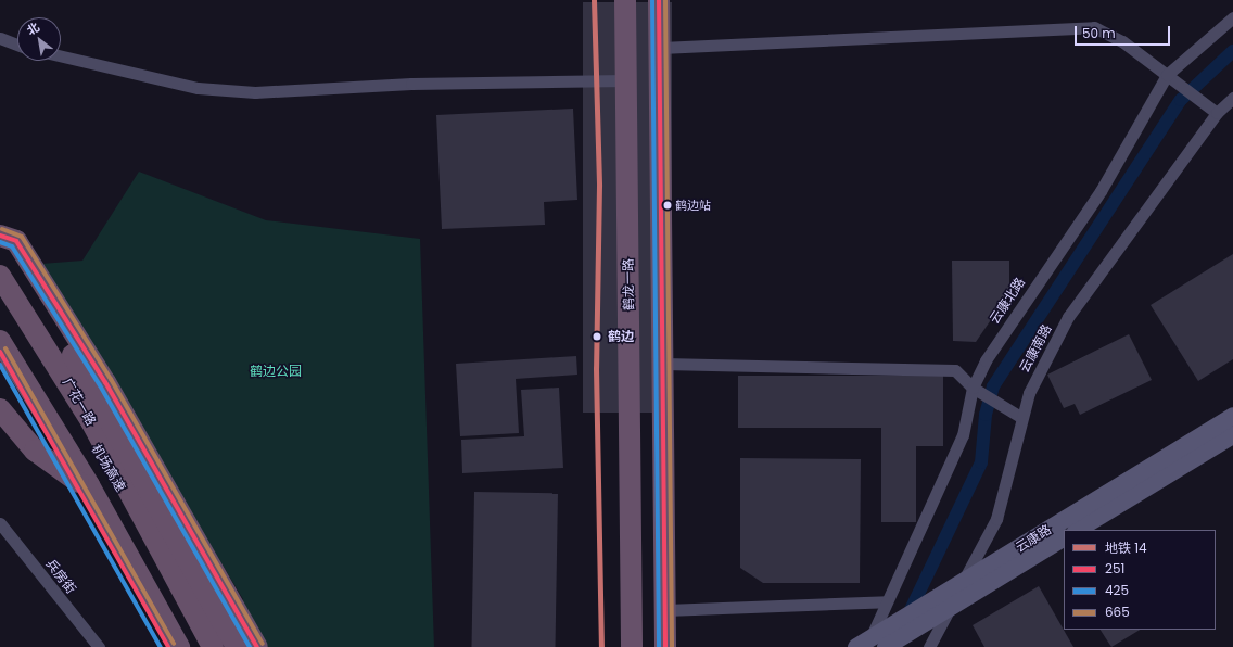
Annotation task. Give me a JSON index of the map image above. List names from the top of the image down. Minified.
{"streets":{"highway":["鹤龙一路","广花一路","机场高速"],"street":["云康北路","云康南路","云康路","兵房街"]},"crossings":[["云康北路","云康路"],["云康南路","云康路"]],"parks":["鹤边公园"],"places":["鹤边站","鹤边"],"lines":["metro line 14","transit line 251","transit line 425","transit line 665"],"legend":["地铁 14","251","425","665"],"scale_bar":"50 m","north":"top left"}
